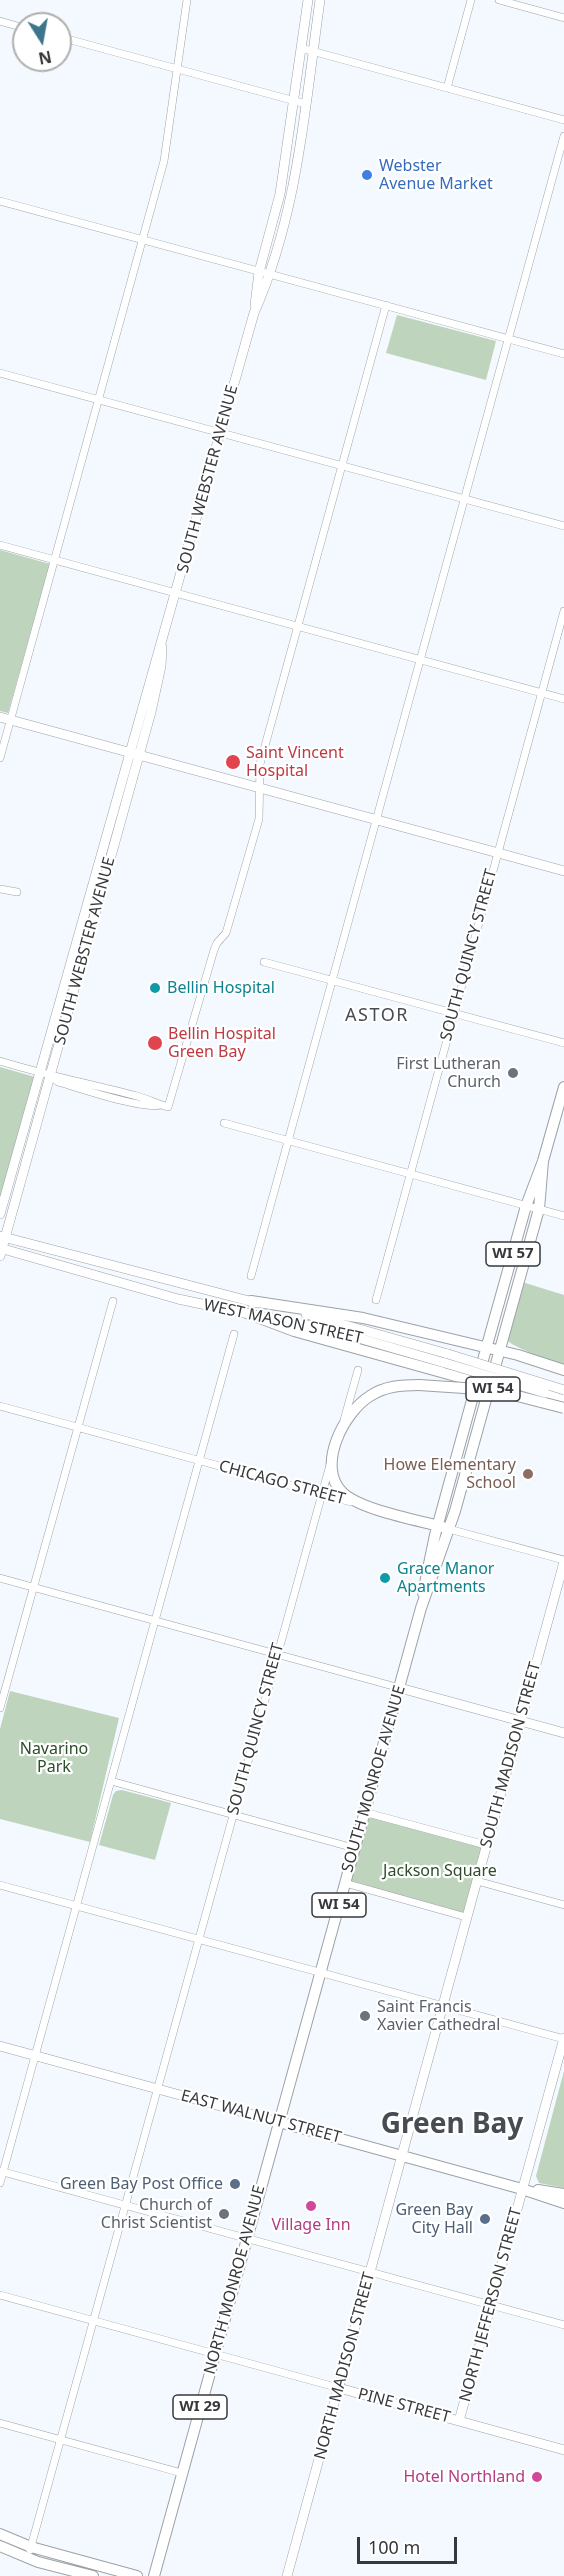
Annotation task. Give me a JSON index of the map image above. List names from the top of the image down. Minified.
{"streets":{"main road":["SOUTH WEBSTER AVENUE","SOUTH QUINCY STREET","WI 57","WEST MASON STREET","WI 54","CHICAGO STREET","SOUTH MADISON STREET","SOUTH MONROE AVENUE","EAST WALNUT STREET","NORTH MONROE AVENUE","NORTH JEFFERSON STREET","NORTH MADISON STREET","PINE STREET","WI 29"]},"crossings":[["SOUTH WEBSTER AVENUE","WEST MASON STREET"],["SOUTH QUINCY STREET","WI 54"],["SOUTH QUINCY STREET","CHICAGO STREET"],["SOUTH QUINCY STREET","EAST WALNUT STREET"],["SOUTH QUINCY STREET","PINE STREET"],["WI 54","SOUTH MONROE AVENUE"],["CHICAGO STREET","SOUTH MADISON STREET"],["CHICAGO STREET","SOUTH MONROE AVENUE"],["SOUTH MADISON STREET","EAST WALNUT STREET"],["SOUTH MADISON STREET","NORTH MADISON STREET"],["SOUTH MONROE AVENUE","EAST WALNUT STREET"],["SOUTH MONROE AVENUE","NORTH MONROE AVENUE"],["EAST WALNUT STREET","NORTH MONROE AVENUE"],["EAST WALNUT STREET","NORTH JEFFERSON STREET"],["EAST WALNUT STREET","NORTH MADISON STREET"],["NORTH MONROE AVENUE","PINE STREET"],["NORTH JEFFERSON STREET","PINE STREET"],["NORTH MADISON STREET","PINE STREET"]],"districts":["ASTOR","Green Bay"],"parks":["Navarino Park","Jackson Square"],"places":["Webster Avenue Market","Saint Vincent Hospital","Bellin Hospital","Bellin Hospital Green Bay","First Lutheran Church","Howe Elementary School","Grace Manor Apartments","Saint Francis Xavier Cathedral","Green Bay Post Office","Village Inn","Church of Christ Scientist","Green Bay City Hall","Hotel Northland"],"scale_bar":"100 m","north":"bottom"}
